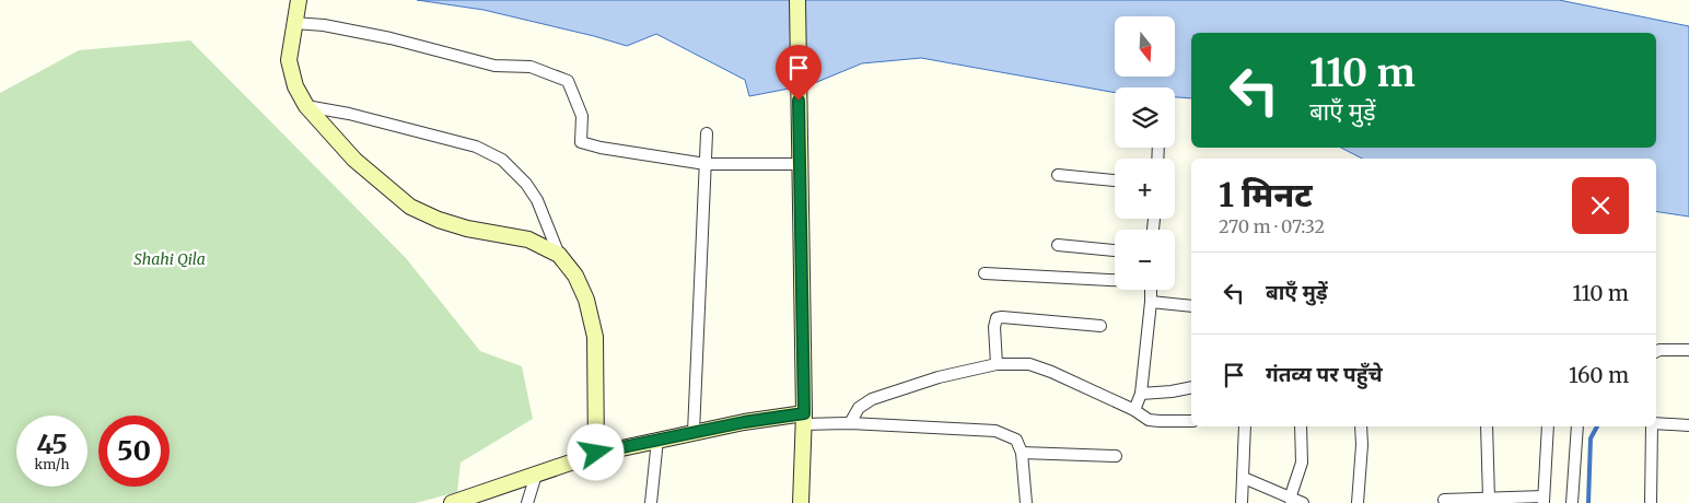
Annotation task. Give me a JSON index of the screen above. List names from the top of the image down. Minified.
{"parks":["Shahi Qila"],"north":"bottom","page":{"map_buttons":["+","−"],"turn":["110 m","बाएँ मुड़ें"],"heading":["1 मिनट","270 m · 07:32"],"list":[{"name":"बाएँ मुड़ें","value":"110 m"},{"name":"गंतव्य पर पहुँचे","value":"160 m"}],"speed":"45 km/h","limit":"50"}}
